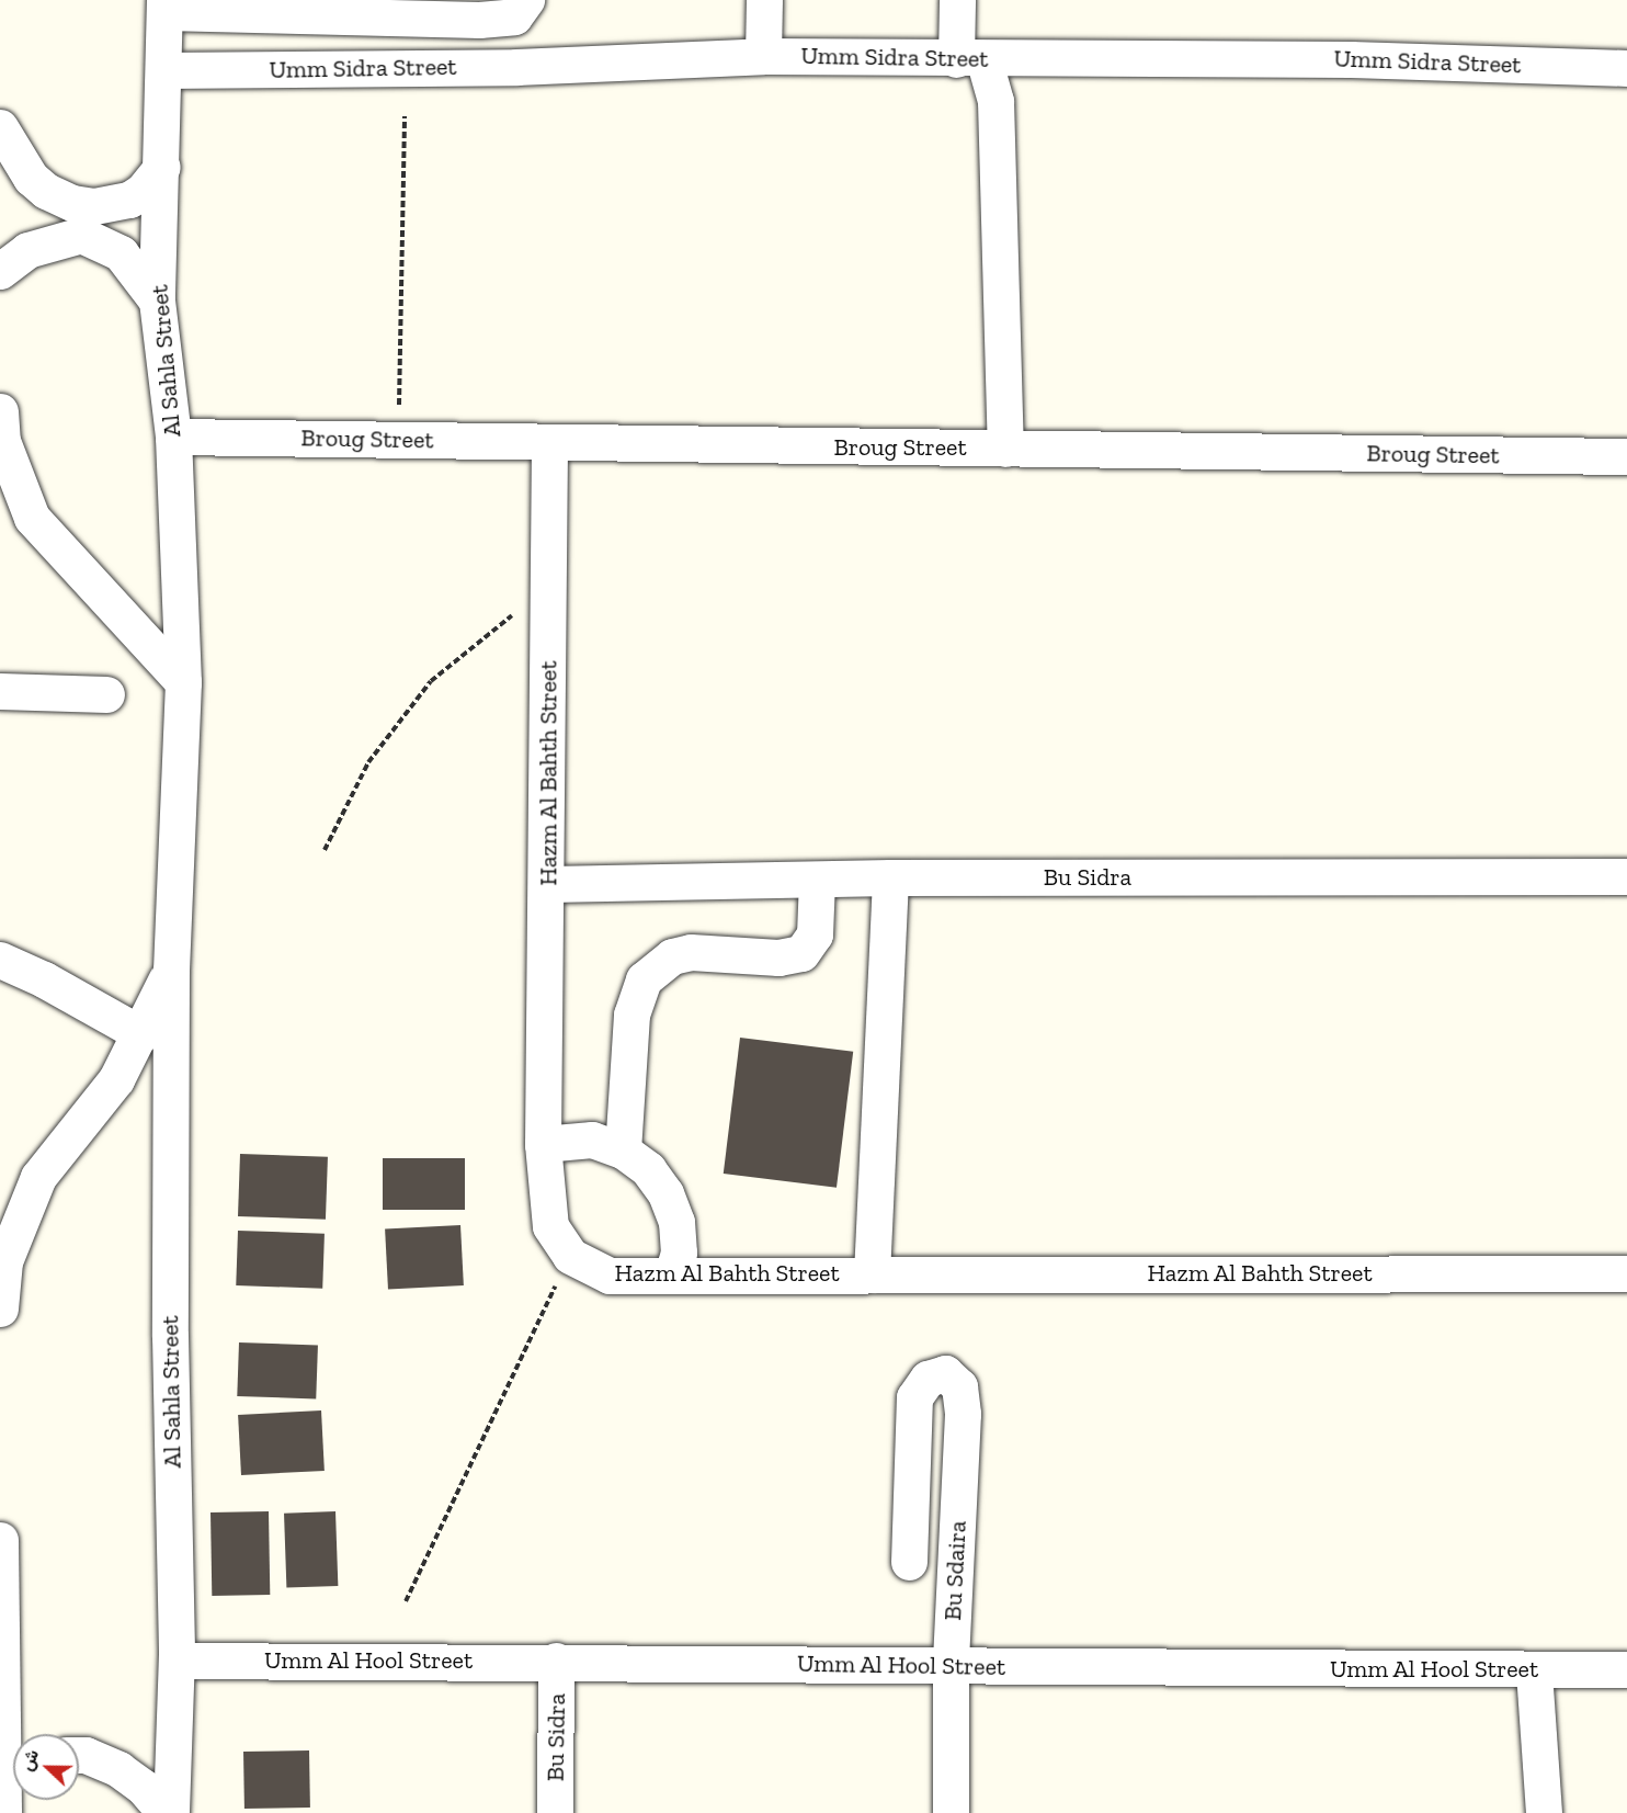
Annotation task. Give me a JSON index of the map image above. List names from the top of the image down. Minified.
{"streets":{"street":["Umm Sidra Street","Al Sahla Street","Broug Street","Hazm Al Bahth Street","Bu Sidra","Bu Sdaira","Umm Al Hool Street"]},"crossings":[["Umm Sidra Street","Al Sahla Street"],["Al Sahla Street","Broug Street"],["Al Sahla Street","Umm Al Hool Street"],["Broug Street","Hazm Al Bahth Street"],["Hazm Al Bahth Street","Bu Sidra"],["Bu Sidra","Umm Al Hool Street"],["Bu Sdaira","Umm Al Hool Street"]],"north":"left"}
